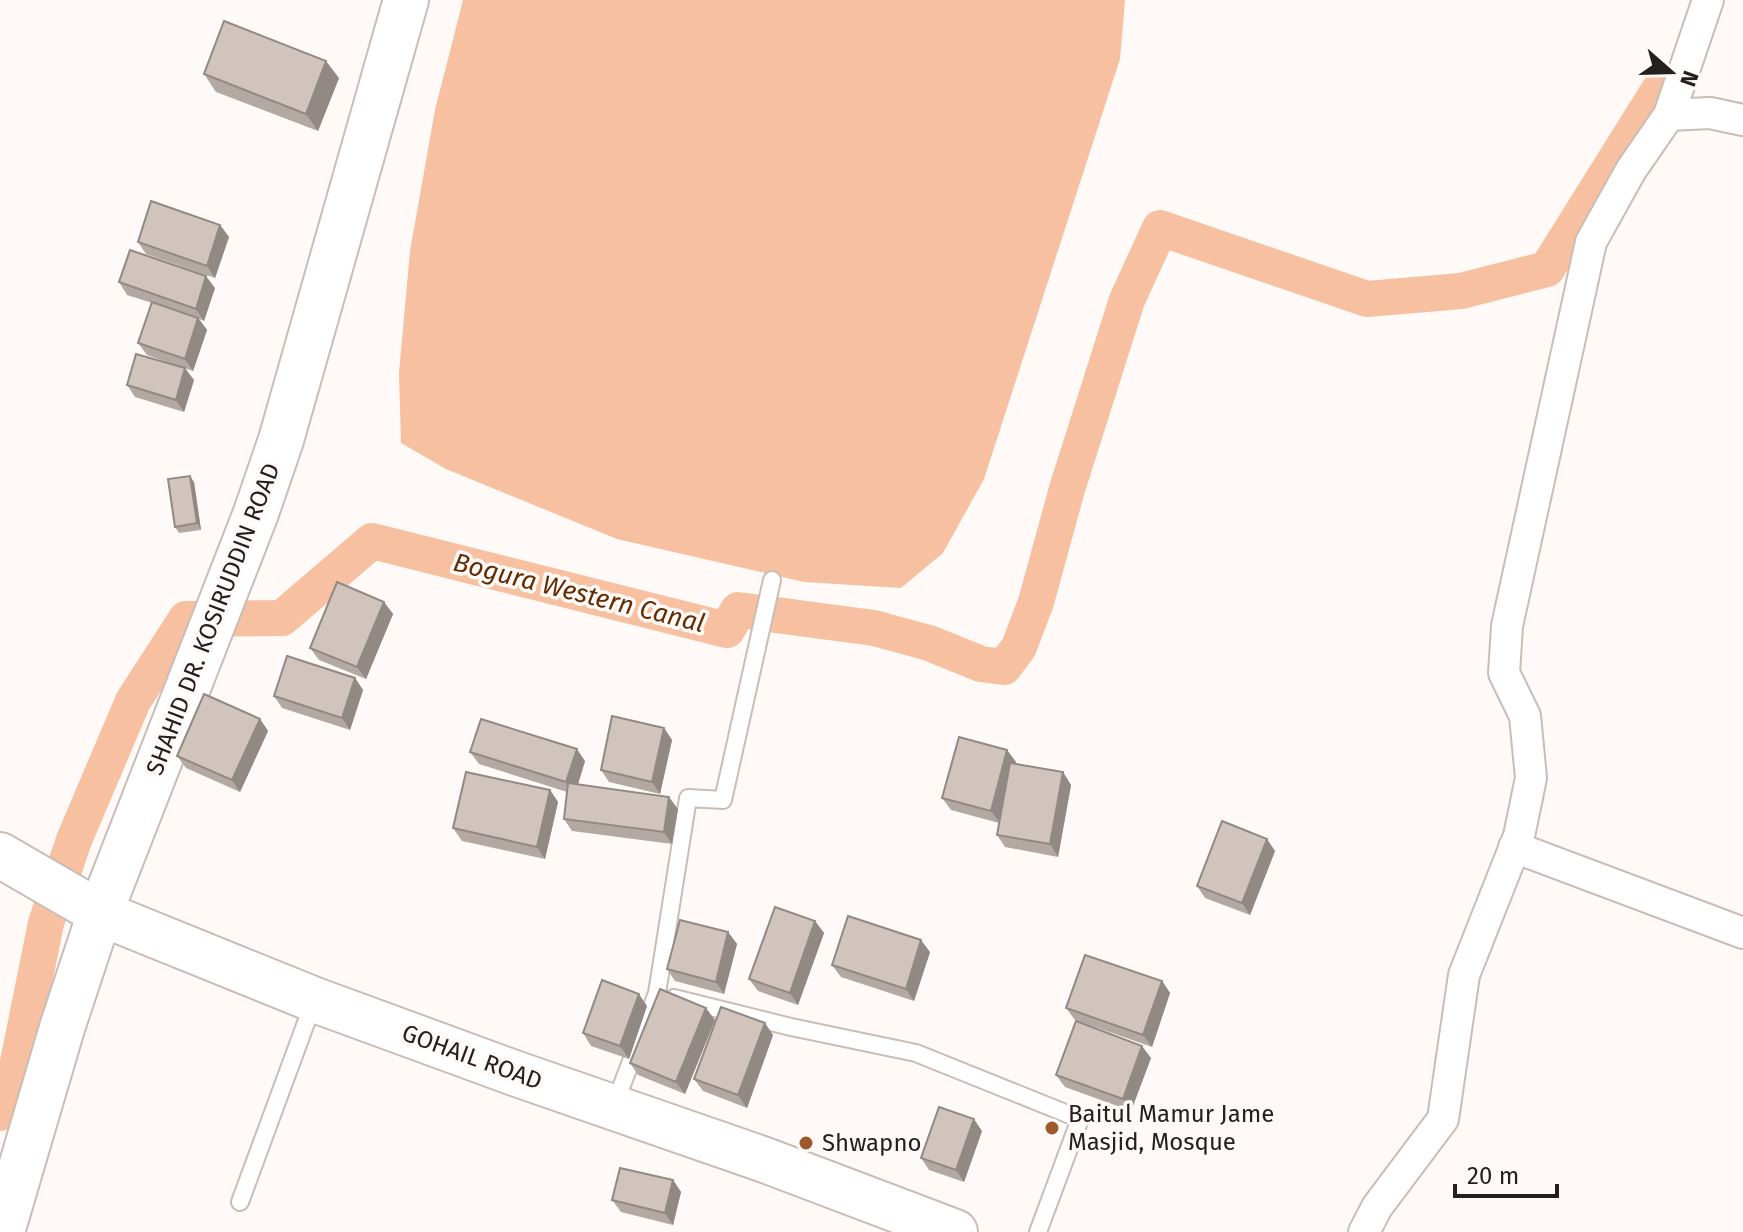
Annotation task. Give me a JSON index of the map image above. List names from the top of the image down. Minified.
{"streets":{"street":["SHAHID DR. KOSIRUDDIN ROAD","GOHAIL ROAD"]},"crossings":[["SHAHID DR. KOSIRUDDIN ROAD","GOHAIL ROAD"]],"water":["Bogura Western Canal"],"places":["Baitul Mamur Jame Masjid, Mosque","Shwapno"],"scale_bar":"20 m","north":"right"}
